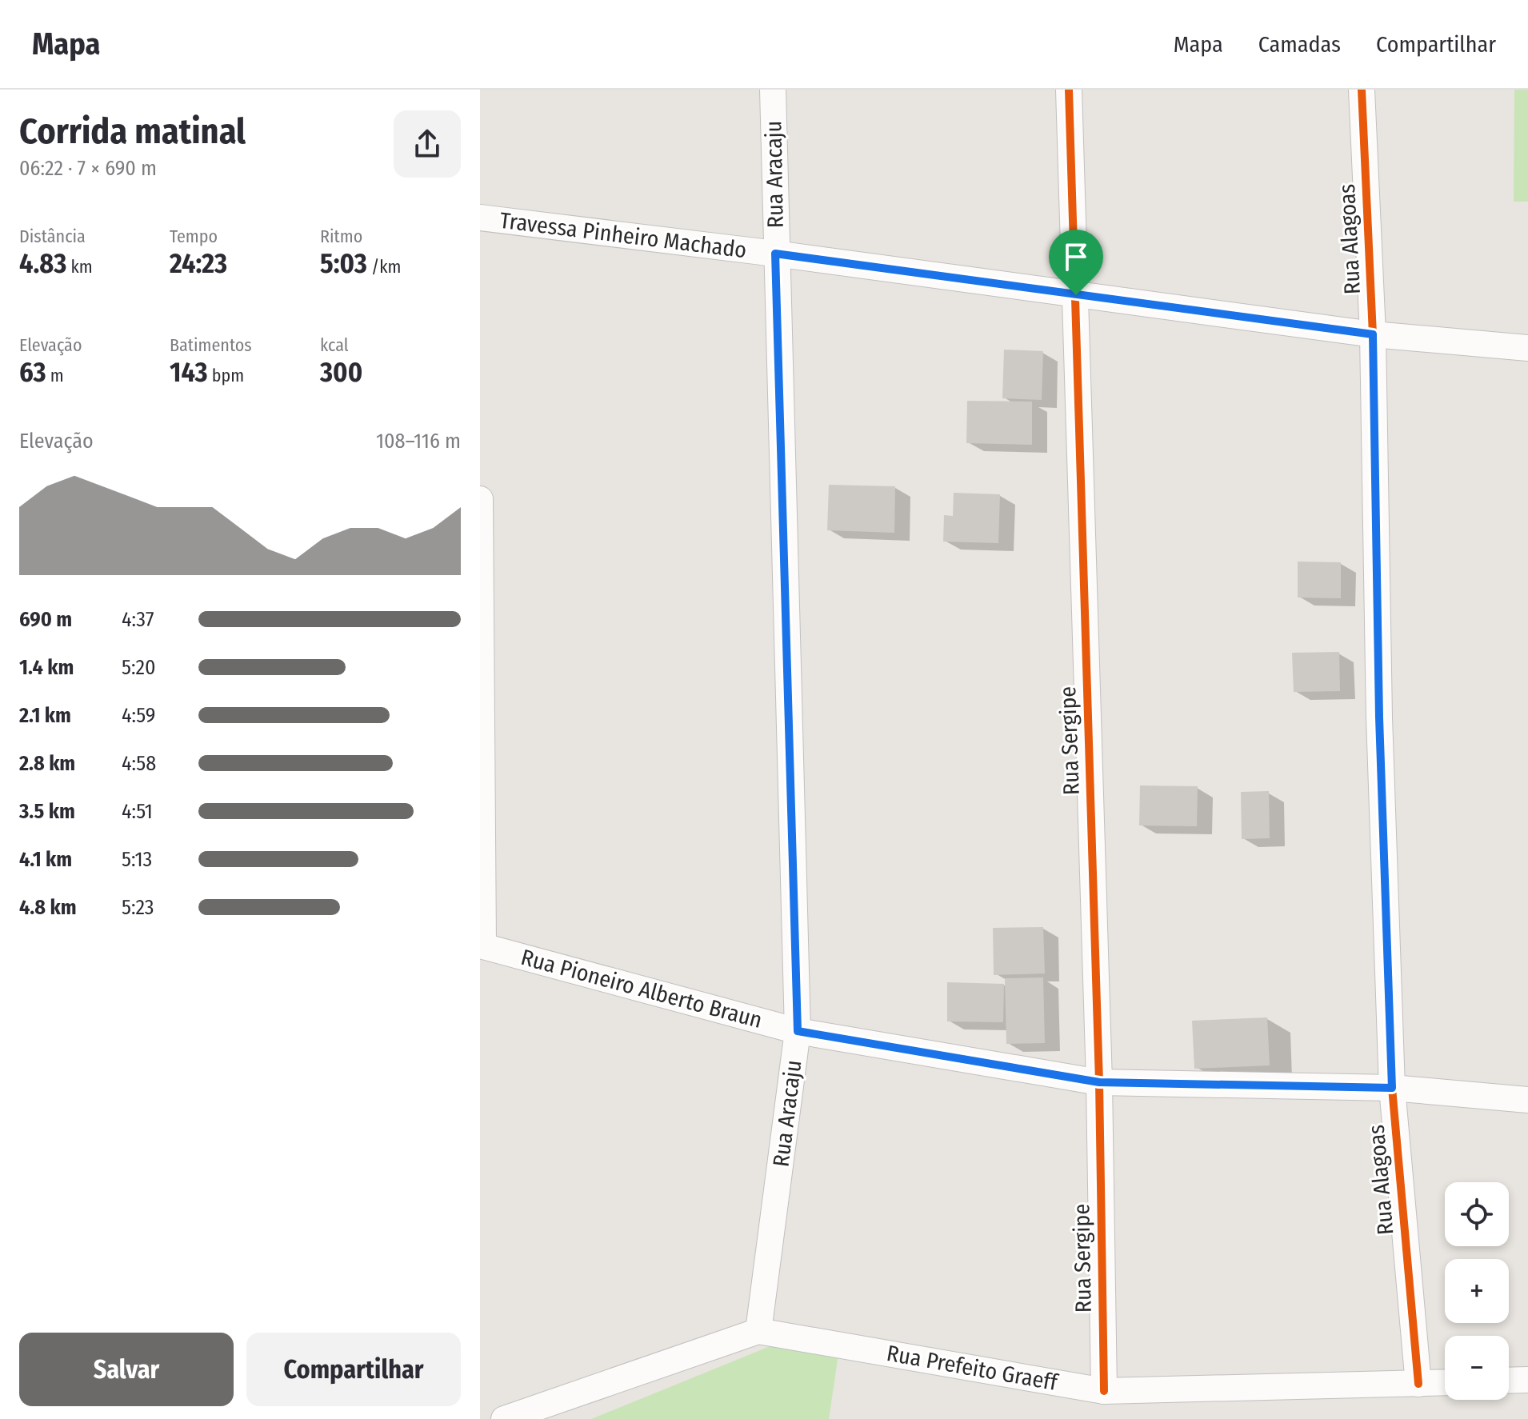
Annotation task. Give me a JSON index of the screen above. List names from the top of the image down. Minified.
{"streets":{"street":["Rua Aracaju","Travessa Pinheiro Machado","Rua Alagoas","Rua Sergipe","Rua Pioneiro Alberto Braun","Rua Prefeito Graeff"]},"crossings":[["Rua Aracaju","Travessa Pinheiro Machado"],["Rua Aracaju","Rua Pioneiro Alberto Braun"],["Rua Aracaju","Rua Prefeito Graeff"],["Travessa Pinheiro Machado","Rua Alagoas"],["Travessa Pinheiro Machado","Rua Sergipe"],["Rua Alagoas","Rua Pioneiro Alberto Braun"],["Rua Alagoas","Rua Prefeito Graeff"],["Rua Sergipe","Rua Pioneiro Alberto Braun"],["Rua Sergipe","Rua Prefeito Graeff"]],"page":{"header":"Mapa","nav":["Mapa","Camadas","Compartilhar"],"heading":["Corrida matinal","06:22 · 7 × 690 m"],"stats":[["Distância","4.83 km"],["Tempo","24:23"],["Ritmo","5:03 /km"],["Elevação","63 m"],["Batimentos","143 bpm"],["kcal","300"]],"chart":["Elevação","108–116 m"],"list":[{"name":"690 m","note":"4:37"},{"name":"1.4 km","note":"5:20"},{"name":"2.1 km","note":"4:59"},{"name":"2.8 km","note":"4:58"},{"name":"3.5 km","note":"4:51"},{"name":"4.1 km","note":"5:13"},{"name":"4.8 km","note":"5:23"}],"map_buttons":["+","−"],"buttons":["Salvar","Compartilhar"]}}
